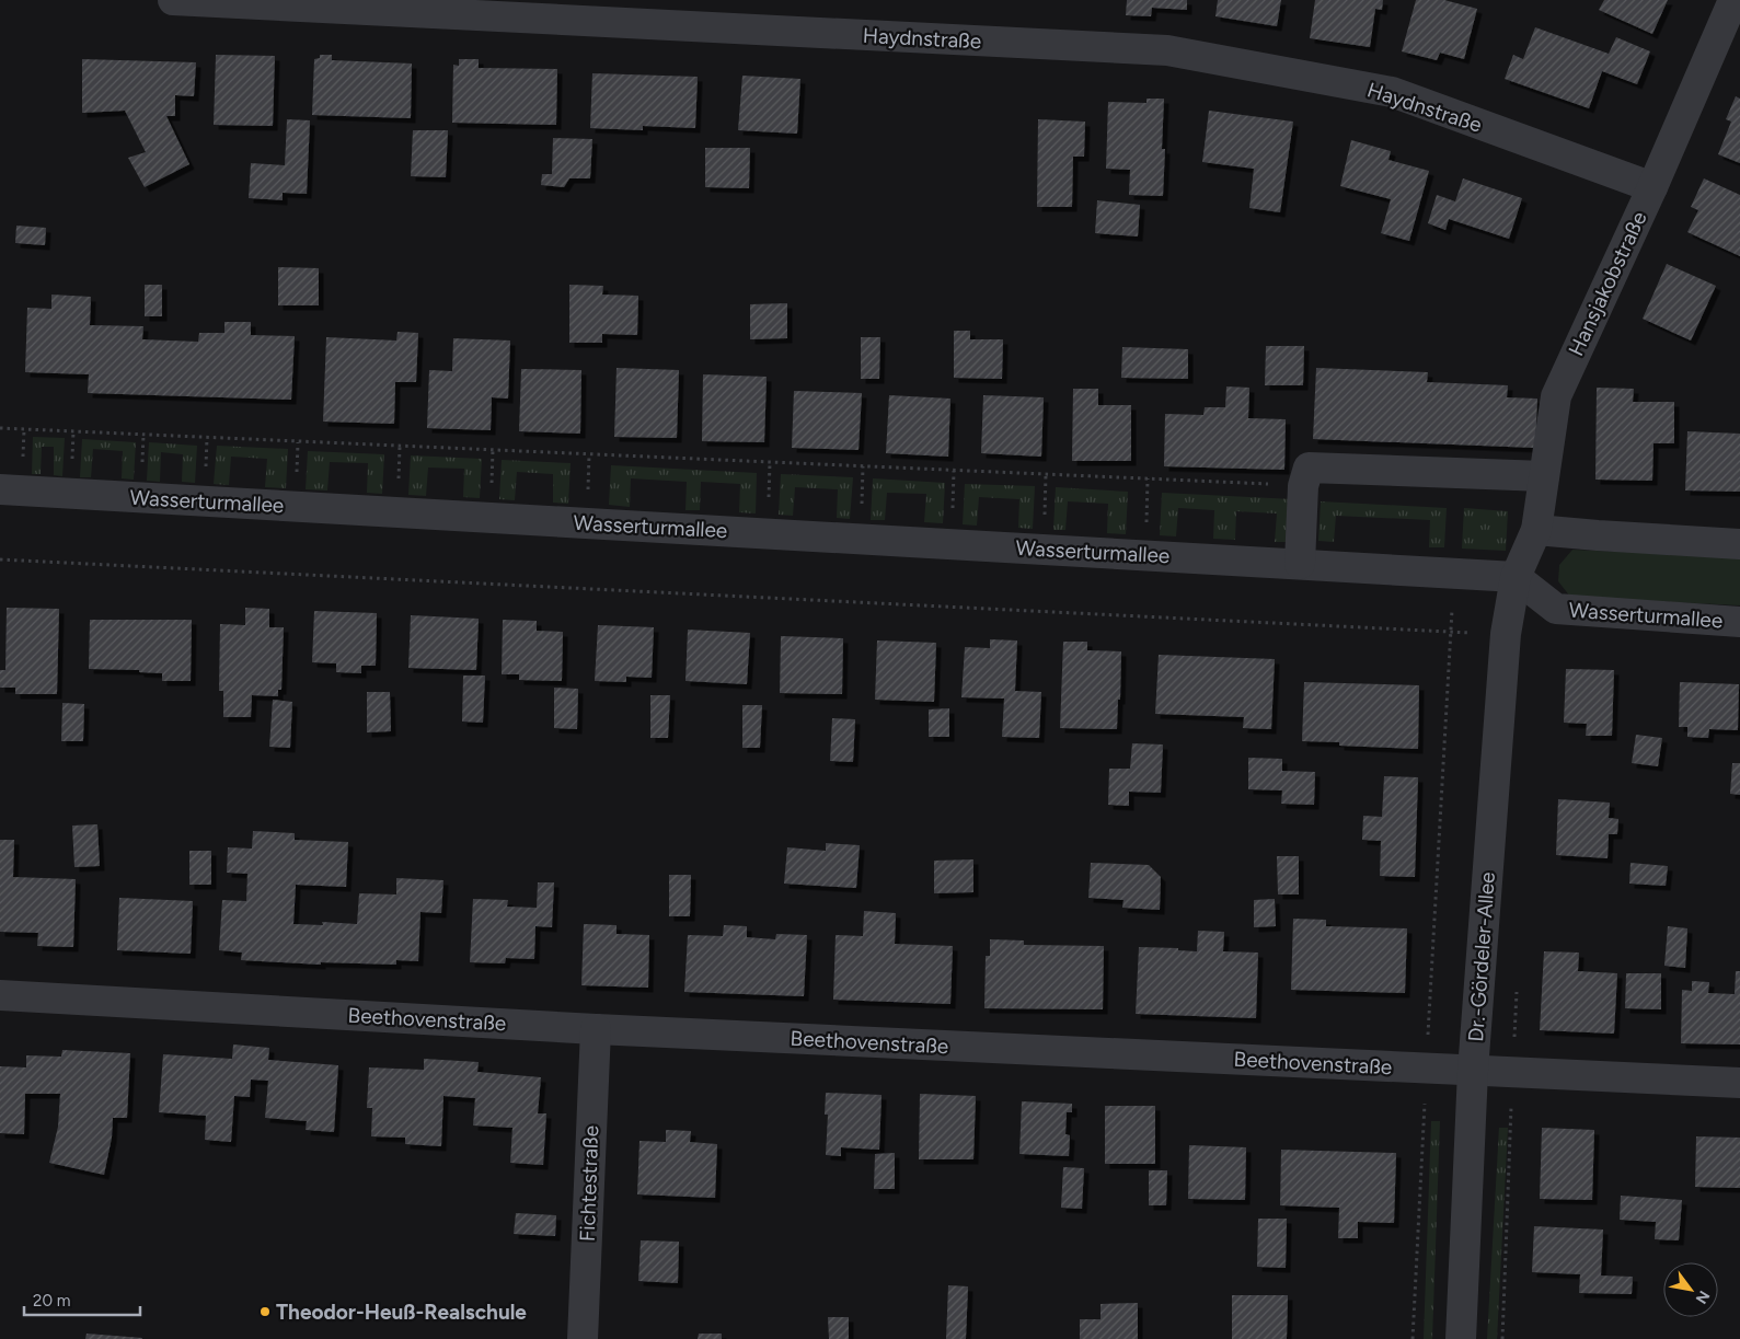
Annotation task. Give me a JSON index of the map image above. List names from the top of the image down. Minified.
{"streets":{"street":["Haydnstraße","Hansjakobstraße","Wasserturmallee","Dr.-Gördeler-Allee","Beethovenstraße","Fichtestraße"]},"crossings":[["Haydnstraße","Hansjakobstraße"],["Hansjakobstraße","Wasserturmallee"],["Hansjakobstraße","Dr.-Gördeler-Allee"],["Wasserturmallee","Dr.-Gördeler-Allee"],["Dr.-Gördeler-Allee","Beethovenstraße"],["Beethovenstraße","Fichtestraße"]],"places":["Theodor-Heuß-Realschule"],"scale_bar":"20 m","north":"bottom right"}
